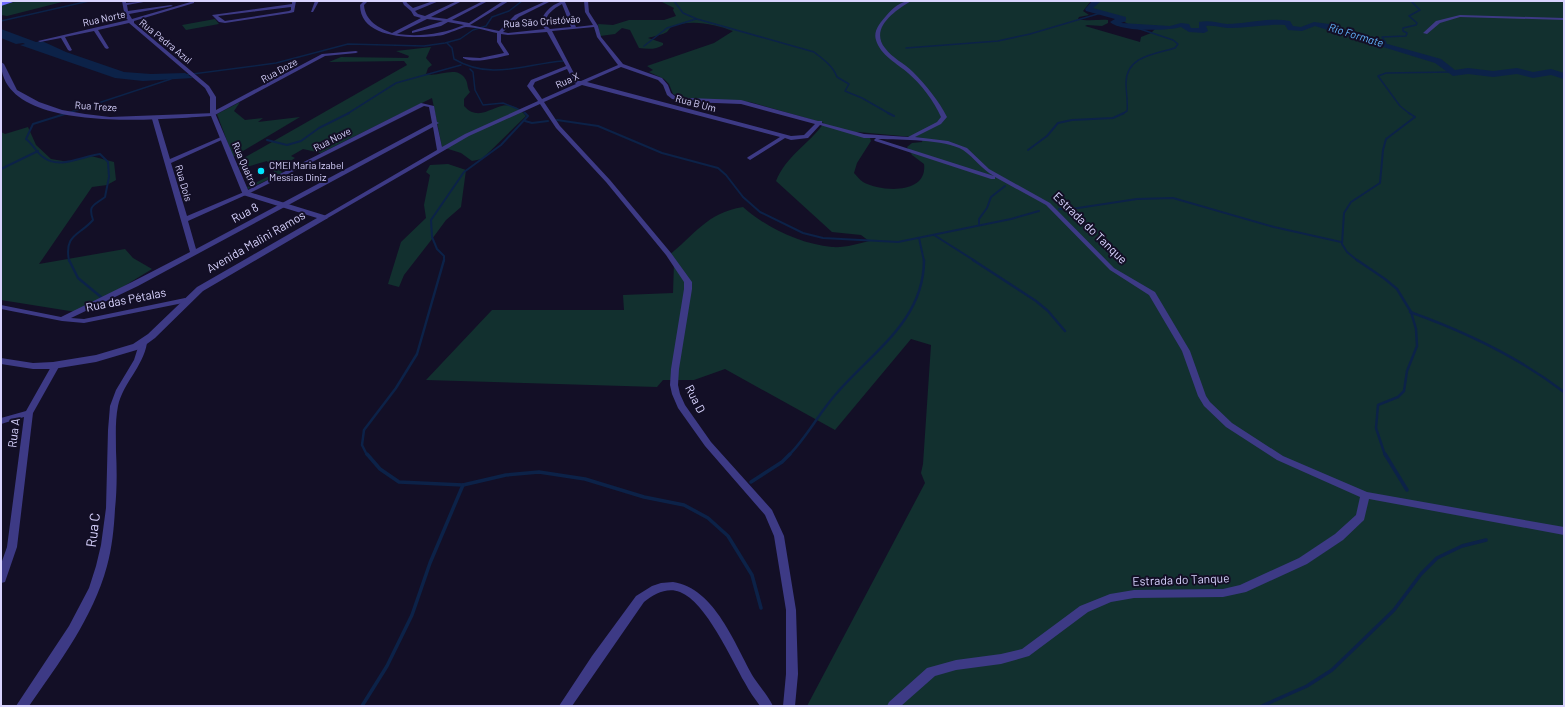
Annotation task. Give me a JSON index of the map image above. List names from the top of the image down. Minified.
{"streets":{"street":["Rua Norte","Rua São Cristóvão","Rua Pedra Azul","Rua Doze","Rua X","Rua B Um","Rua Treze","Rua Nove","Rua Quatro","Rua Dois","Rua 8","Estrada do Tanque","Avenida Malini Ramos","Rua das Pétalas","Rua D","Rua A","Rua C"]},"crossings":[["Rua Norte","Rua Pedra Azul"],["Rua Pedra Azul","Rua Quatro"],["Rua Doze","Rua Treze"],["Rua Doze","Rua Quatro"],["Rua X","Rua B Um"],["Rua X","Avenida Malini Ramos"],["Rua X","Rua D"],["Rua B Um","Estrada do Tanque"],["Rua Treze","Rua Quatro"],["Rua Treze","Rua Dois"],["Rua Nove","Rua Quatro"],["Rua Nove","Rua Dois"],["Rua Nove","Rua 8"],["Rua Quatro","Rua 8"],["Rua Quatro","Avenida Malini Ramos"],["Rua Dois","Rua 8"],["Rua 8","Rua das Pétalas"],["Avenida Malini Ramos","Rua das Pétalas"],["Avenida Malini Ramos","Rua A"],["Avenida Malini Ramos","Rua C"]],"water":["Rio Formate"],"places":["CMEI Maria Izabel Messias Diniz"]}
